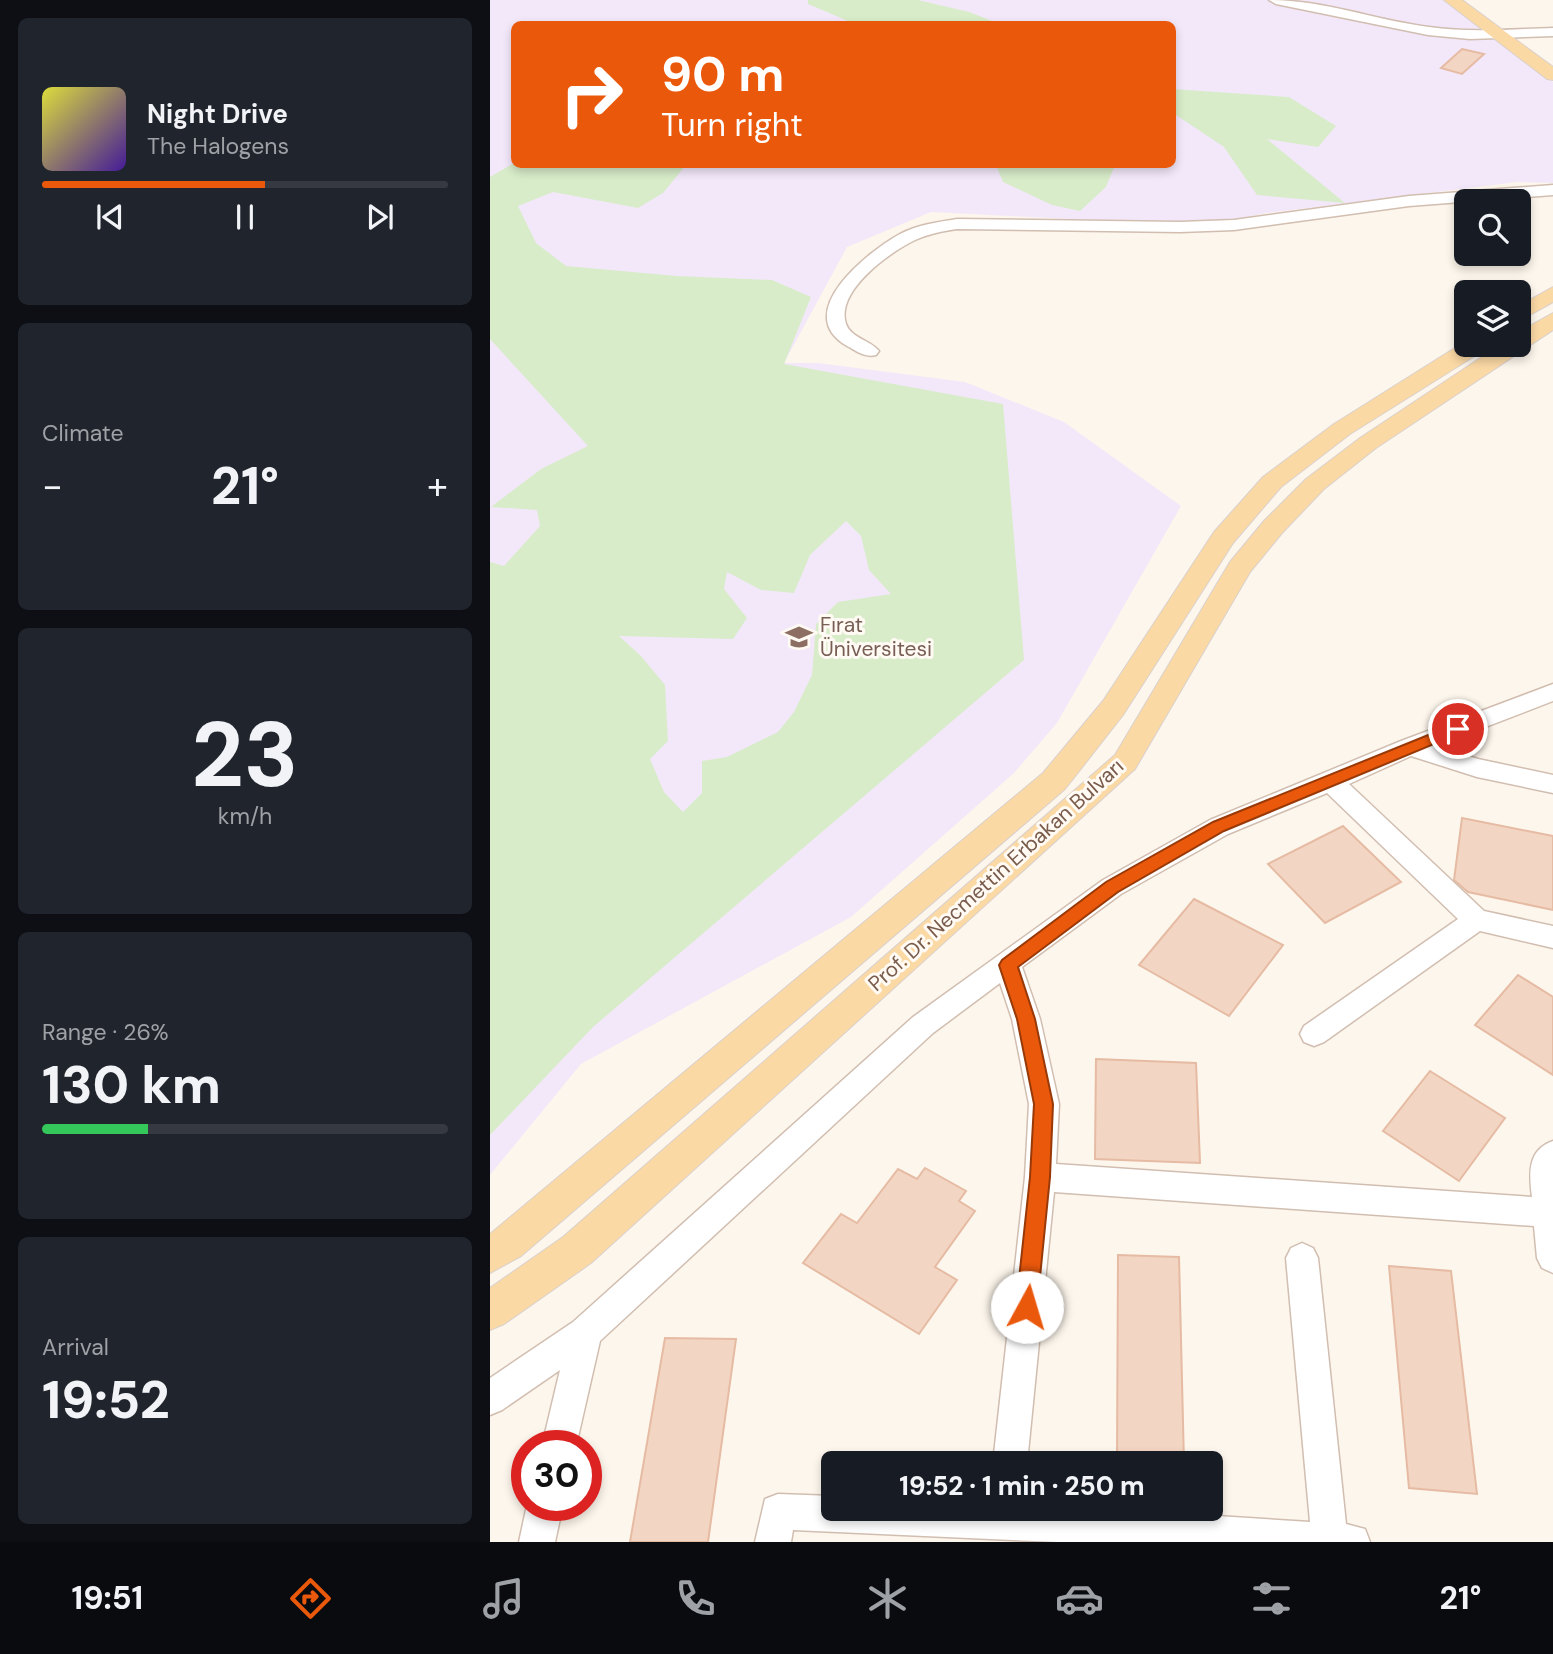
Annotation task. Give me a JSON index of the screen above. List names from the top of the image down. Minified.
{"streets":{"main road":["Prof. Dr. Necmettin Erbakan Bulvarı"]},"places":{"school or university":["Fırat Üniversitesi"]},"page":{"turn":["90 m","Turn right"],"song":["Night Drive","The Halogens"],"tile":["Climate",["23","km/h"],["Range · 26%","130 km"],["Arrival","19:52"]],"heat":["−","21°","+"],"limit":"30","trip":"19:52 · 1 min · 250 m","tabs":["19:51","21°"]}}
